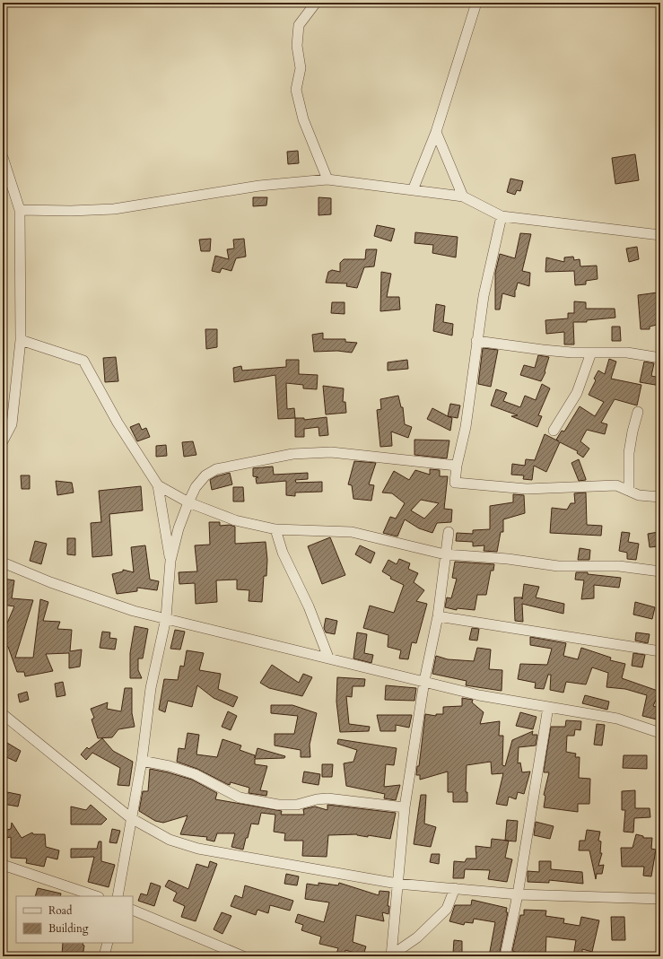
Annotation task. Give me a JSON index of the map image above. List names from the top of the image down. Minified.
{"legend":["Road","Building"]}
